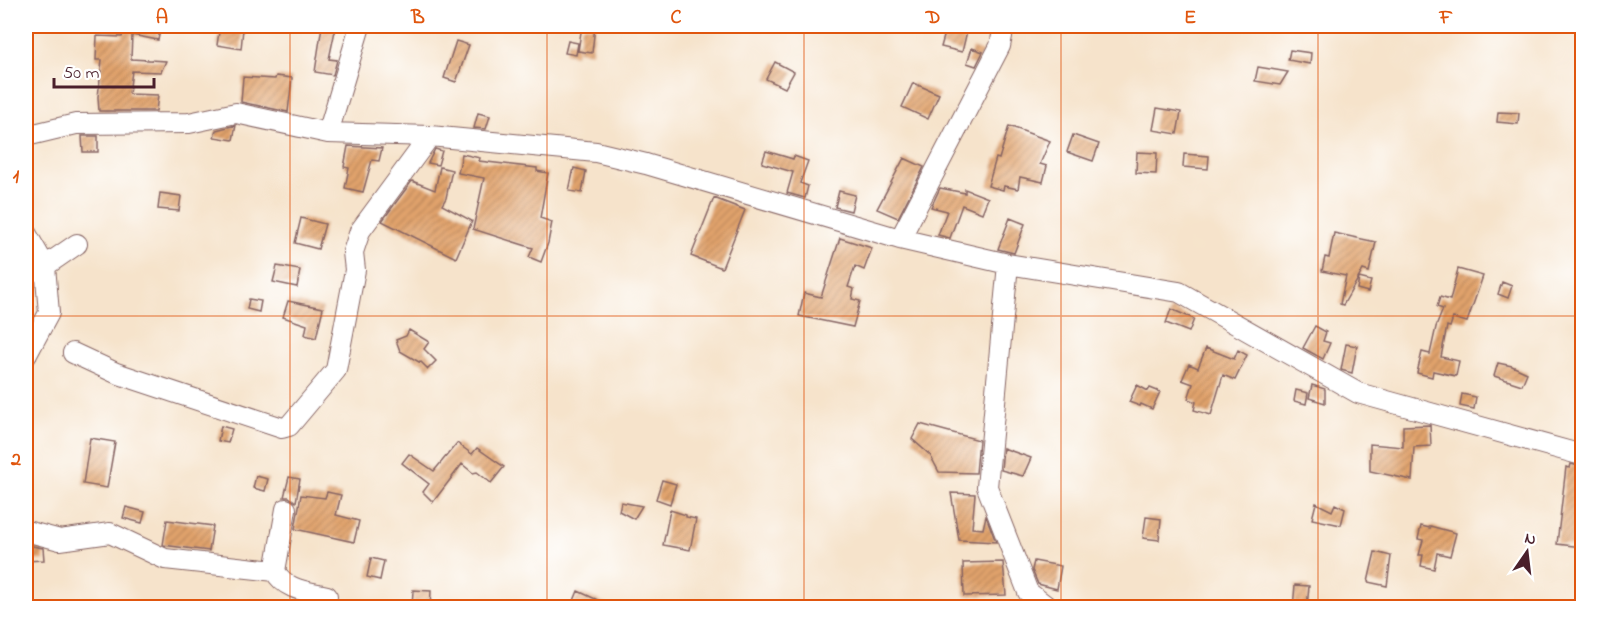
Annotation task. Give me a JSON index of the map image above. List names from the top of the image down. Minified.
{"scale_bar":"50 m","north":"top","grid":{"columns":["A","B","C","D","E","F"],"rows":["1","2"]}}
